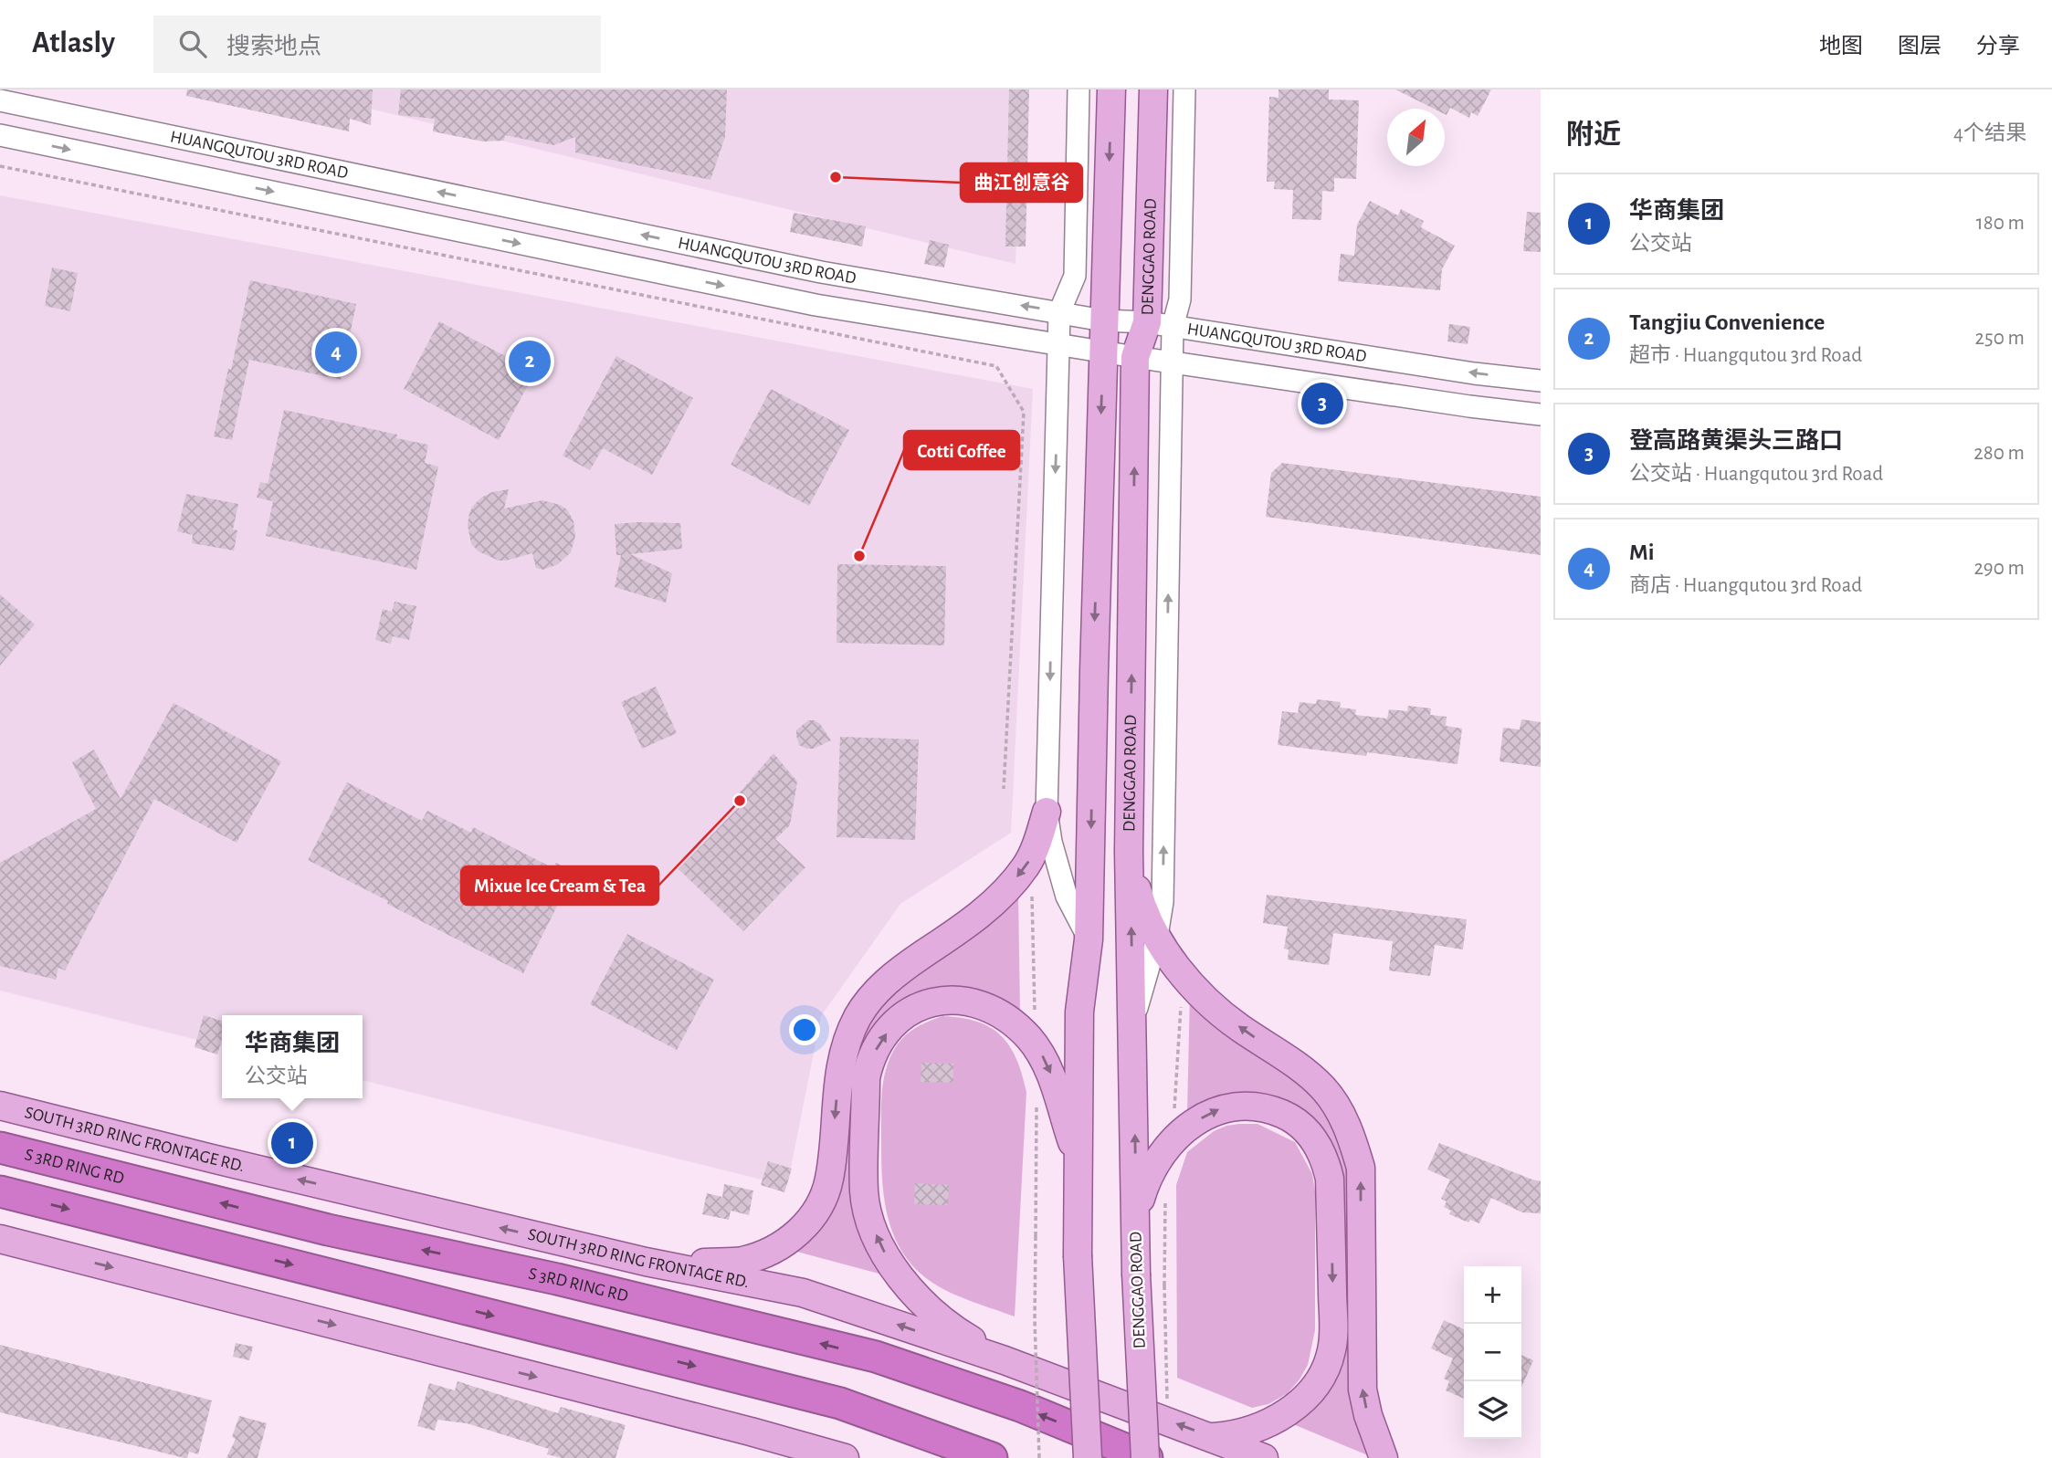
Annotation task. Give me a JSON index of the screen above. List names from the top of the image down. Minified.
{"streets":{"highway":["S 3RD RING RD"],"main road":["DENGGAO ROAD","SOUTH 3RD RING FRONTAGE RD."],"street":["HUANGQUTOU 3RD ROAD"]},"crossings":[["HUANGQUTOU 3RD ROAD","DENGGAO ROAD"],["DENGGAO ROAD","S 3RD RING RD"]],"places":["曲江创意谷","Cotti Coffee","Mixue Ice Cream & Tea"],"north":"top right","page":{"header":"Atlasly","search":"搜索地点","nav":["地图","图层","分享"],"heading":["附近","4个结果"],"list":[{"mark":"1","name":"华商集团","note":"公交站","value":"180 m"},{"mark":"2","name":"Tangjiu Convenience","note":"超市 · Huangqutou 3rd Road","value":"250 m"},{"mark":"3","name":"登高路黄渠头三路口","note":"公交站 · Huangqutou 3rd Road","value":"280 m"},{"mark":"4","name":"Mi","note":"商店 · Huangqutou 3rd Road","value":"290 m"}],"pins":["4","2","3","1"],"popup":["华商集团","公交站"],"map_buttons":["+","−"]}}
